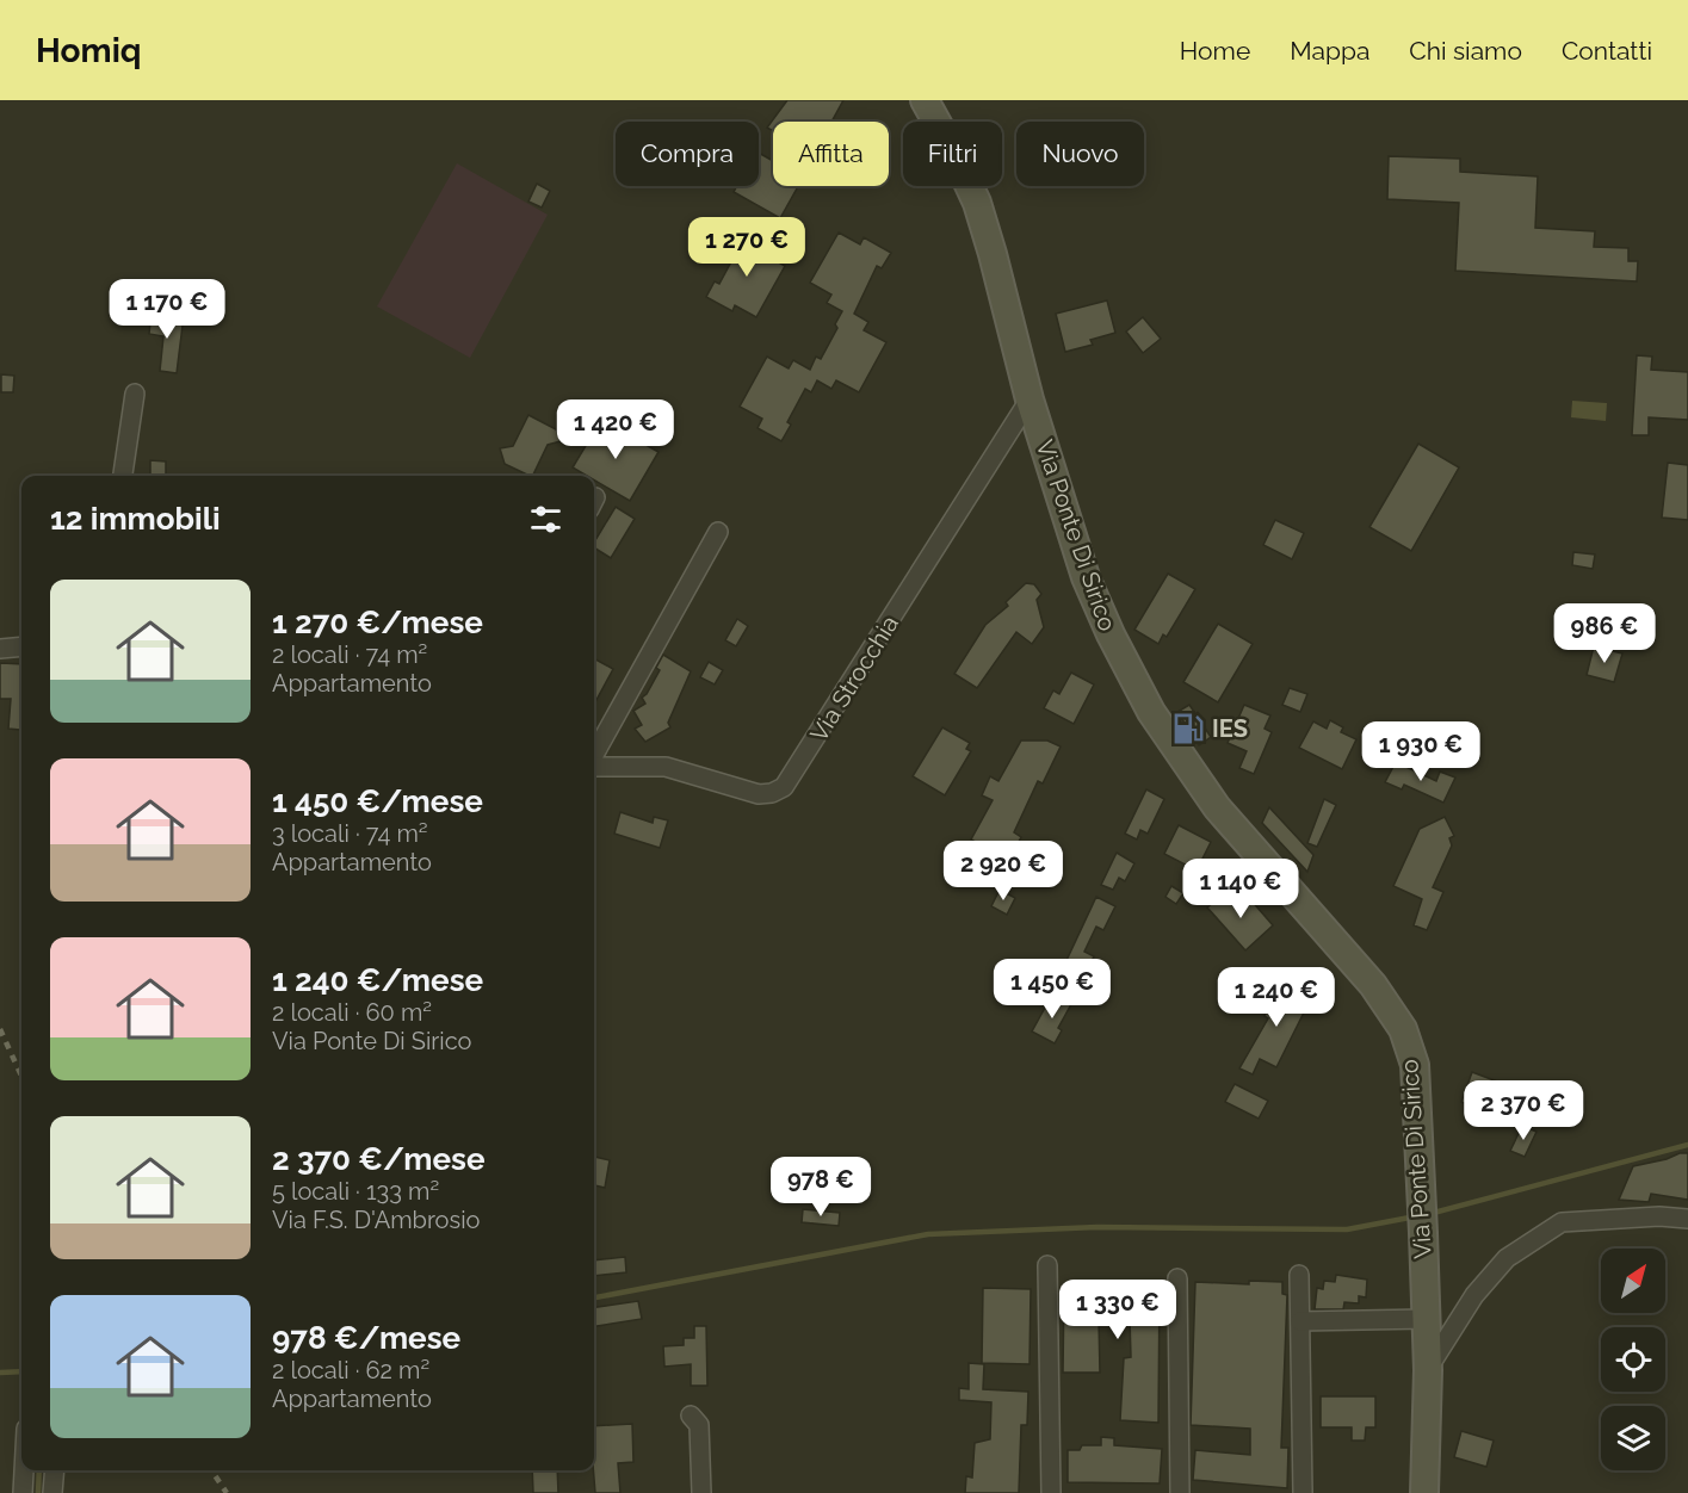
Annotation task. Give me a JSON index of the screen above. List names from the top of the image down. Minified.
{"streets":{"street":["Via Ponte Di Sirico","Via Strocchia"]},"crossings":[["Via Ponte Di Sirico","Via Strocchia"]],"places":{"fuel station":["IES"]},"north":"top right","page":{"header":"Homiq","nav":["Home","Mappa","Chi siamo","Contatti"],"chip":["Compra","Affitta","Filtri","Nuovo"],"price":["1 270 €","1 170 €","1 420 €","986 €","1 930 €","2 920 €","1 140 €","1 450 €","1 240 €","2 370 €","978 €","1 330 €"],"heading":"12 immobili","list":[{"name":"1 270 €/mese","note":"2 locali · 74 m² · Appartamento"},{"name":"1 450 €/mese","note":"3 locali · 74 m² · Appartamento"},{"name":"1 240 €/mese","note":"2 locali · 60 m² · Via Ponte Di Sirico"},{"name":"2 370 €/mese","note":"5 locali · 133 m² · Via F.S. D'Ambrosio"},{"name":"978 €/mese","note":"2 locali · 62 m² · Appartamento"}]}}
